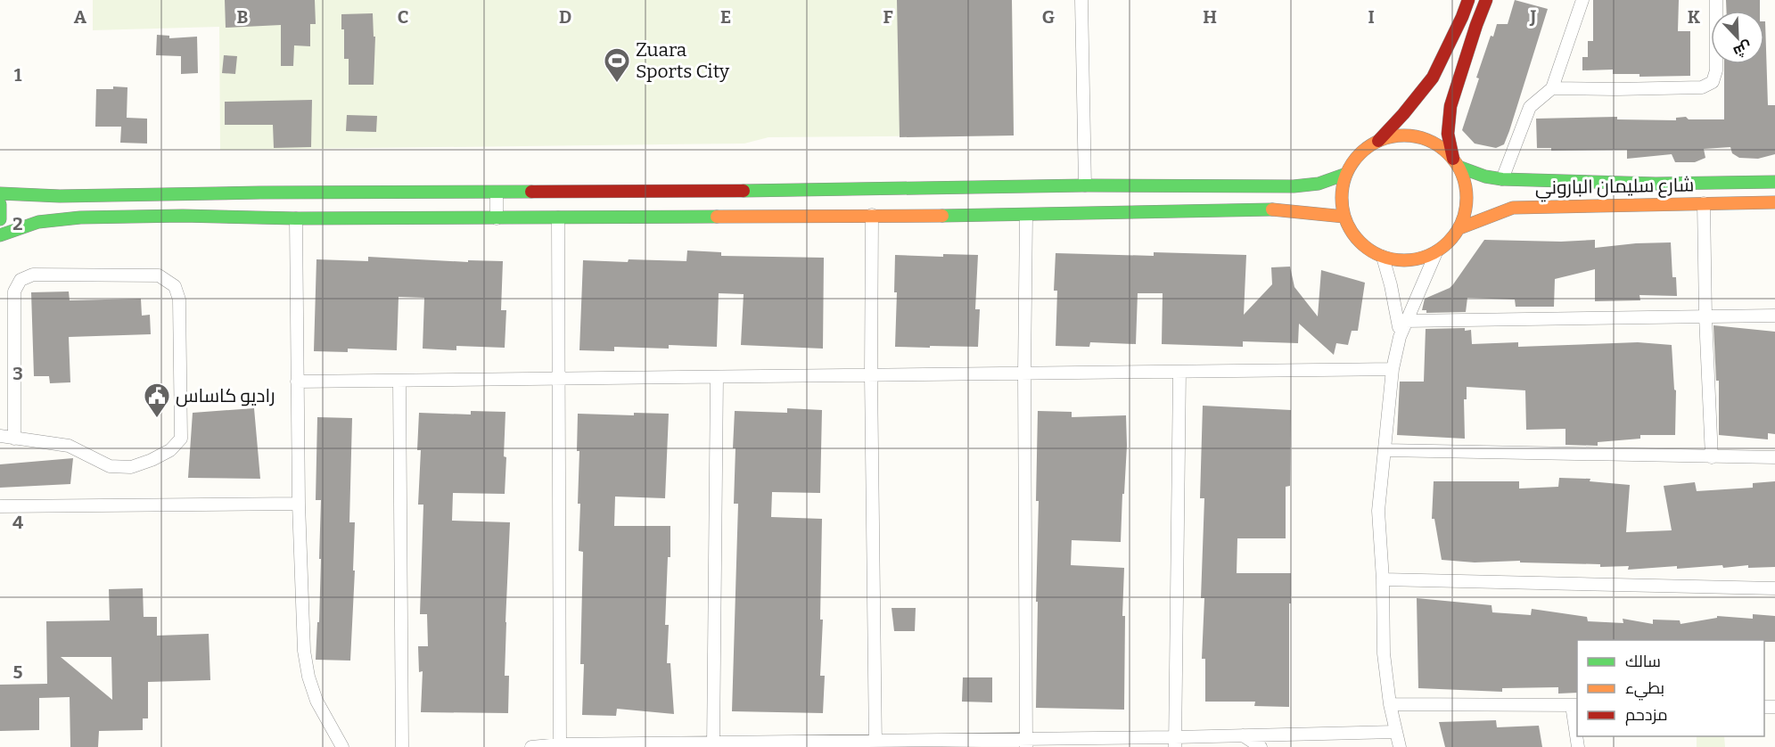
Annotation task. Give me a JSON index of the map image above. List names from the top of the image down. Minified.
{"streets":{"street":["شارع سليمان الباروني"]},"places":{"sports":["Zuara Sports City"],"public building":["راديو كاساس"]},"legend":["سالك","بطيء","مزدحم"],"north":"bottom right","grid":{"columns":["A","B","C","D","E","F","G","H","I","J","K"],"rows":["1","2","3","4","5"]}}
